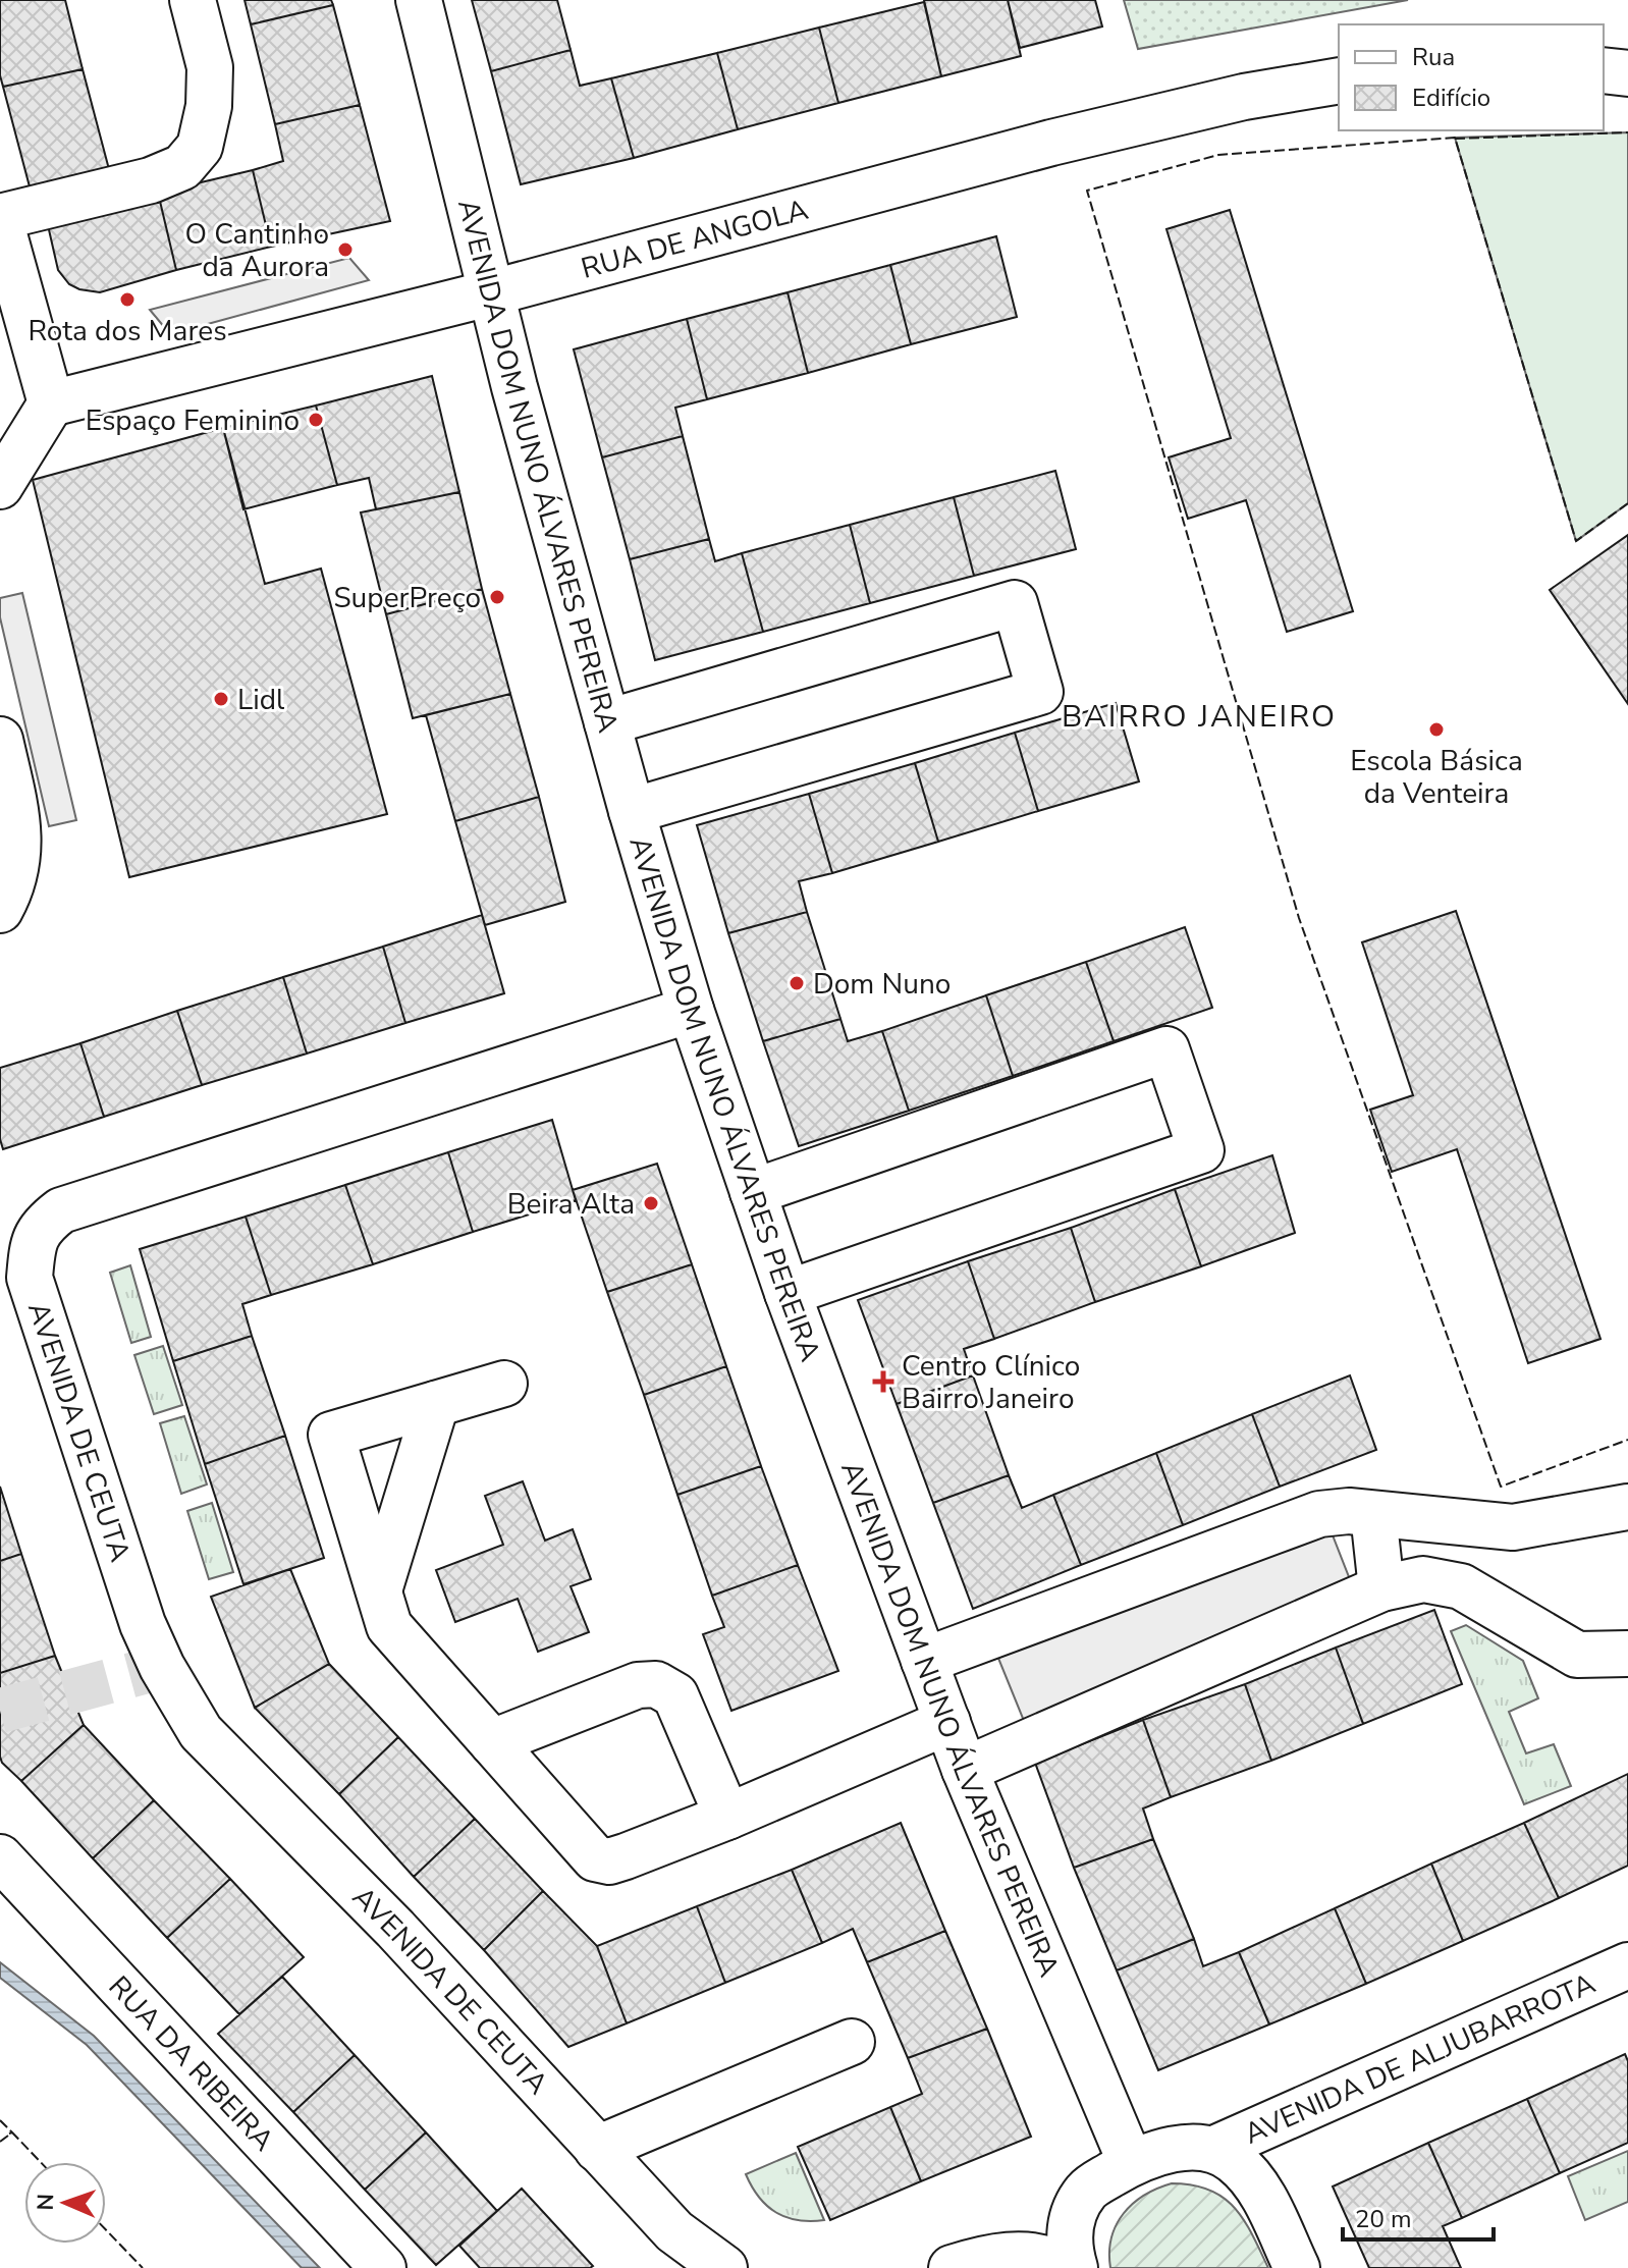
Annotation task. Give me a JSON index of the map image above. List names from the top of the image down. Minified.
{"streets":{"street":["RUA DE ANGOLA","AVENIDA DOM NUNO ÁLVARES PEREIRA","AVENIDA DE CEUTA","AVENIDA DE ALJUBARROTA","RUA DA RIBEIRA"]},"crossings":[["RUA DE ANGOLA","AVENIDA DOM NUNO ÁLVARES PEREIRA"],["AVENIDA DOM NUNO ÁLVARES PEREIRA","AVENIDA DE CEUTA"]],"districts":["BAIRRO JANEIRO"],"places":{"other":["O Cantinho da Aurora","Rota dos Mares","Espaço Feminino","SuperPreço","Lidl","Escola Básica da Venteira","Dom Nuno","Beira Alta"],"health":["Centro Clínico Bairro Janeiro"]},"legend":["Rua","Edifício"],"scale_bar":"20 m","north":"left"}
